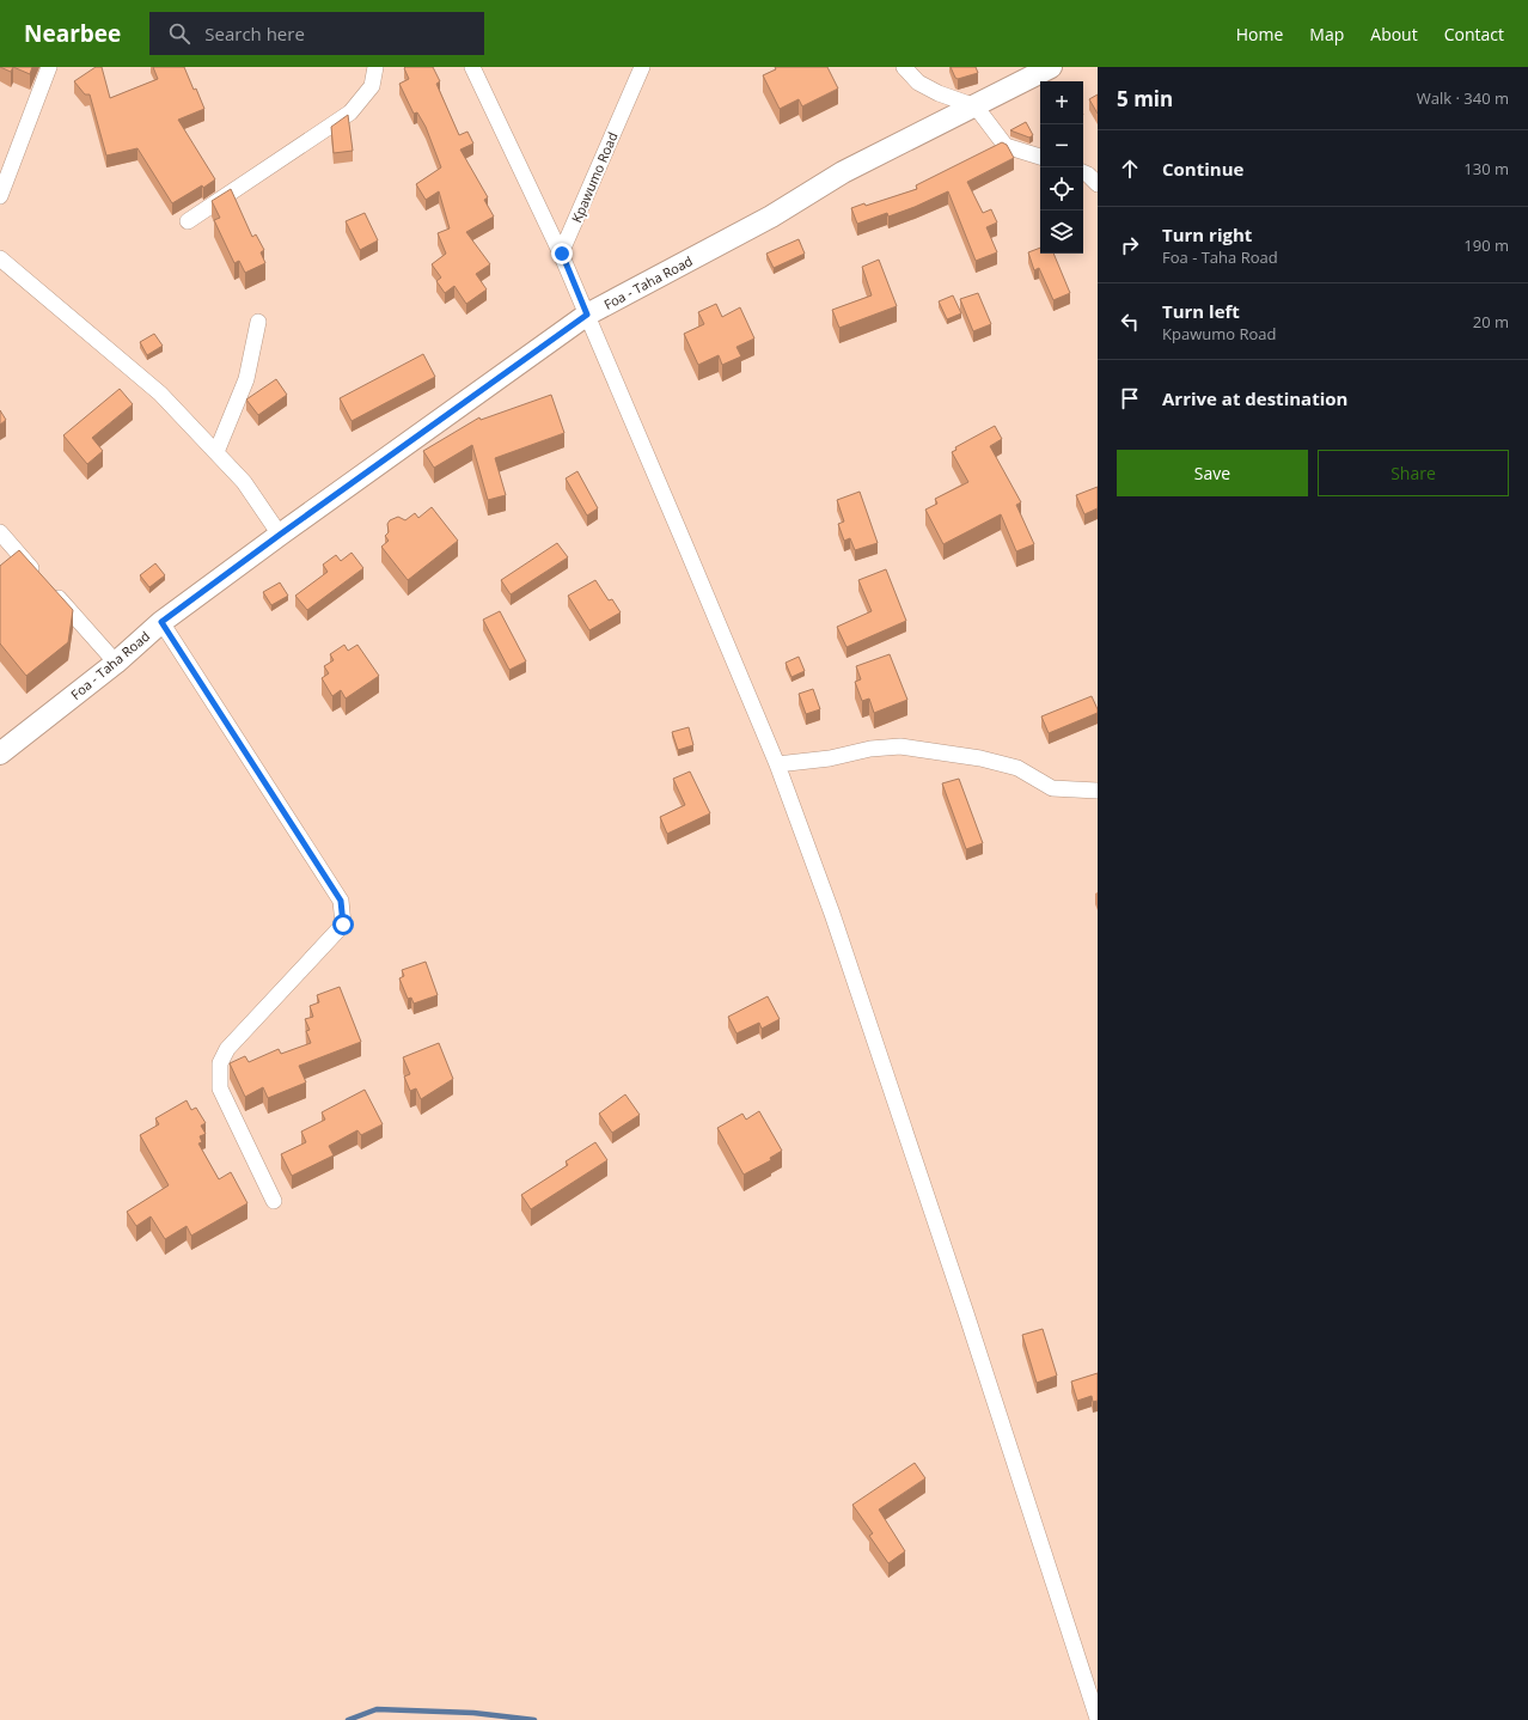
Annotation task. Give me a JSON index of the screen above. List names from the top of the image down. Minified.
{"streets":{"street":["Kpawumo Road","Foa - Taha Road"]},"page":{"header":"Nearbee","search":"Search here","nav":["Home","Map","About","Contact"],"heading":["5 min","Walk · 340 m"],"map_buttons":["+","−"],"list":[["Continue","130 m"],["Turn right","Foa - Taha Road","190 m"],["Turn left","Kpawumo Road","20 m"],"Arrive at destination"],"buttons":["Save","Share"]}}
